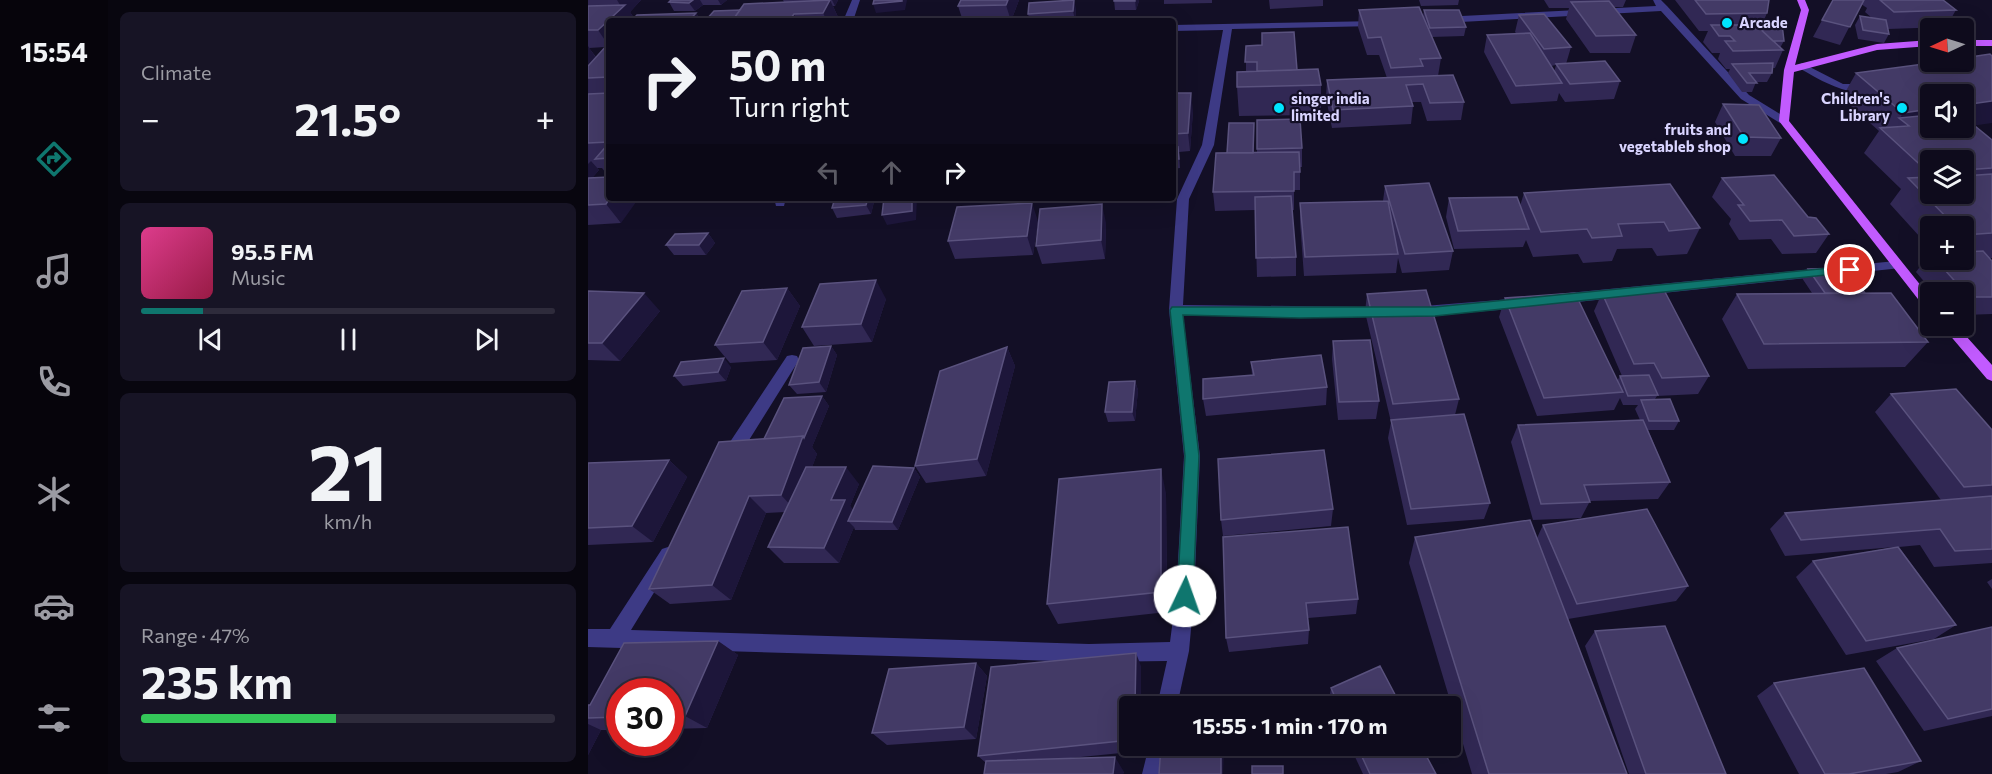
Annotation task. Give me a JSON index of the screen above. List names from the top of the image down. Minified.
{"places":["Arcade","singer india limited","Children's Library","fruits and vegetableb shop"],"north":"left","page":{"tabs":"15:54","tile":["Climate",["21","km/h"],["Range · 47%","235 km"]],"map_buttons":["+","−"],"turn":["50 m","Turn right"],"heat":["−","21.5°","+"],"song":["95.5 FM","Music"],"limit":"30","trip":"15:55 · 1 min · 170 m"}}
